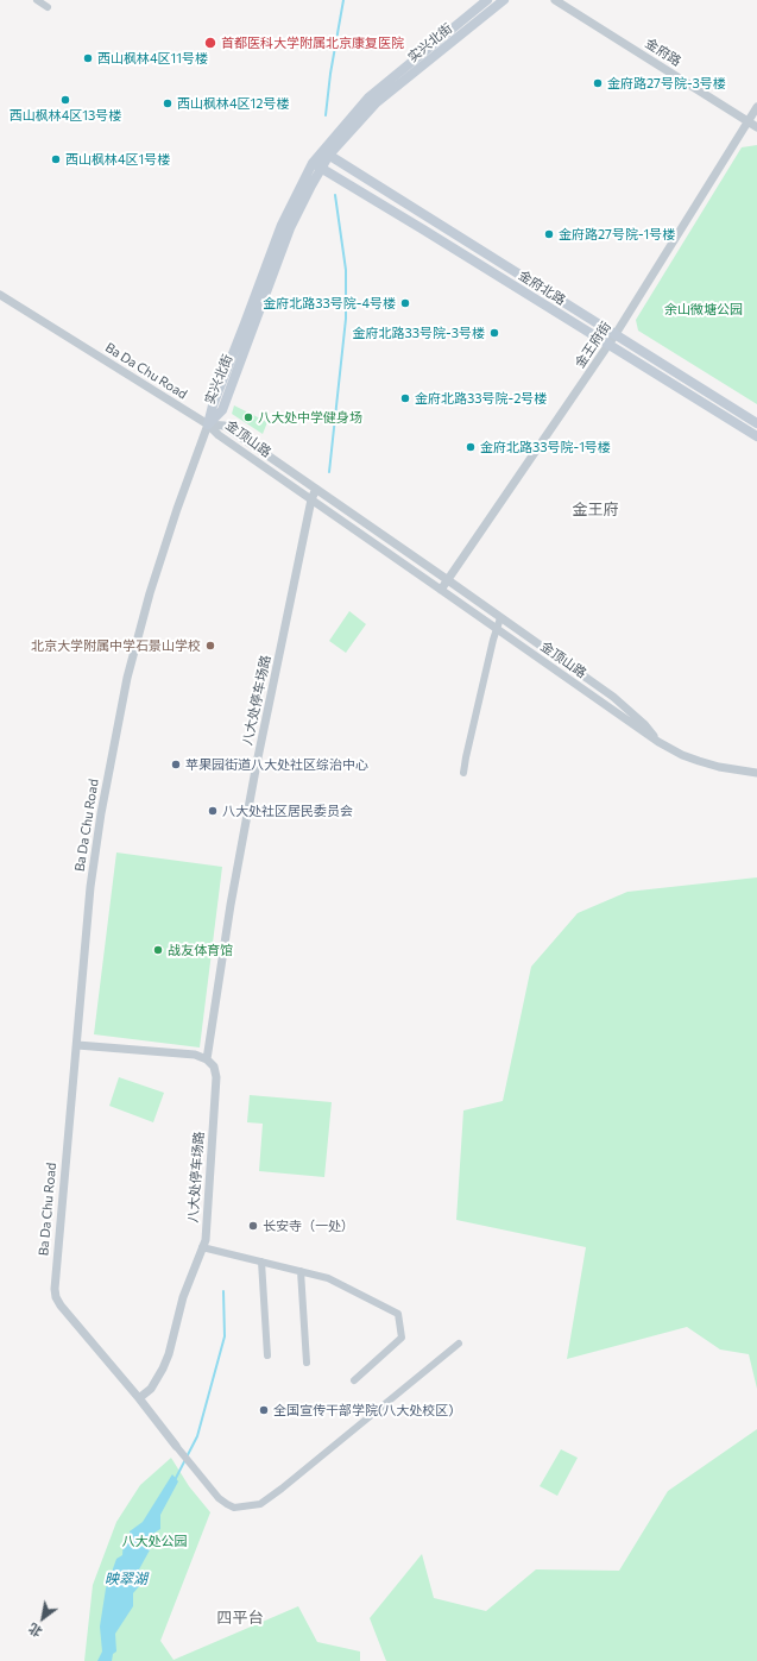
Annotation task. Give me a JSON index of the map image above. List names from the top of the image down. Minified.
{"streets":{"main road":["实兴北街","金府北路"],"street":["金府路","金王府街","Ba Da Chu Road","金顶山路","八大处停车场路"]},"crossings":[["实兴北街","金府北路"],["实兴北街","Ba Da Chu Road"],["实兴北街","金顶山路"],["金府路","金王府街"],["金府北路","金王府街"],["金王府街","金顶山路"],["Ba Da Chu Road","金顶山路"],["Ba Da Chu Road","八大处停车场路"],["金顶山路","八大处停车场路"]],"districts":["金王府","四平台"],"water":["映翠湖"],"parks":["余山微塘公园","八大处公园"],"places":["首都医科大学附属北京康复医院","西山枫林4区11号楼","金府路27号院-3号楼","西山枫林4区13号楼","西山枫林4区12号楼","西山枫林4区1号楼","金府路27号院-1号楼","金府北路33号院-4号楼","金府北路33号院-3号楼","金府北路33号院-2号楼","八大处中学健身场","金府北路33号院-1号楼","北京大学附属中学石景山学校","苹果园街道八大处社区综治中心","八大处社区居民委员会","战友体育馆","长安寺（一处）","全国宣传干部学院(八大处校区)"],"north":"bottom left"}
